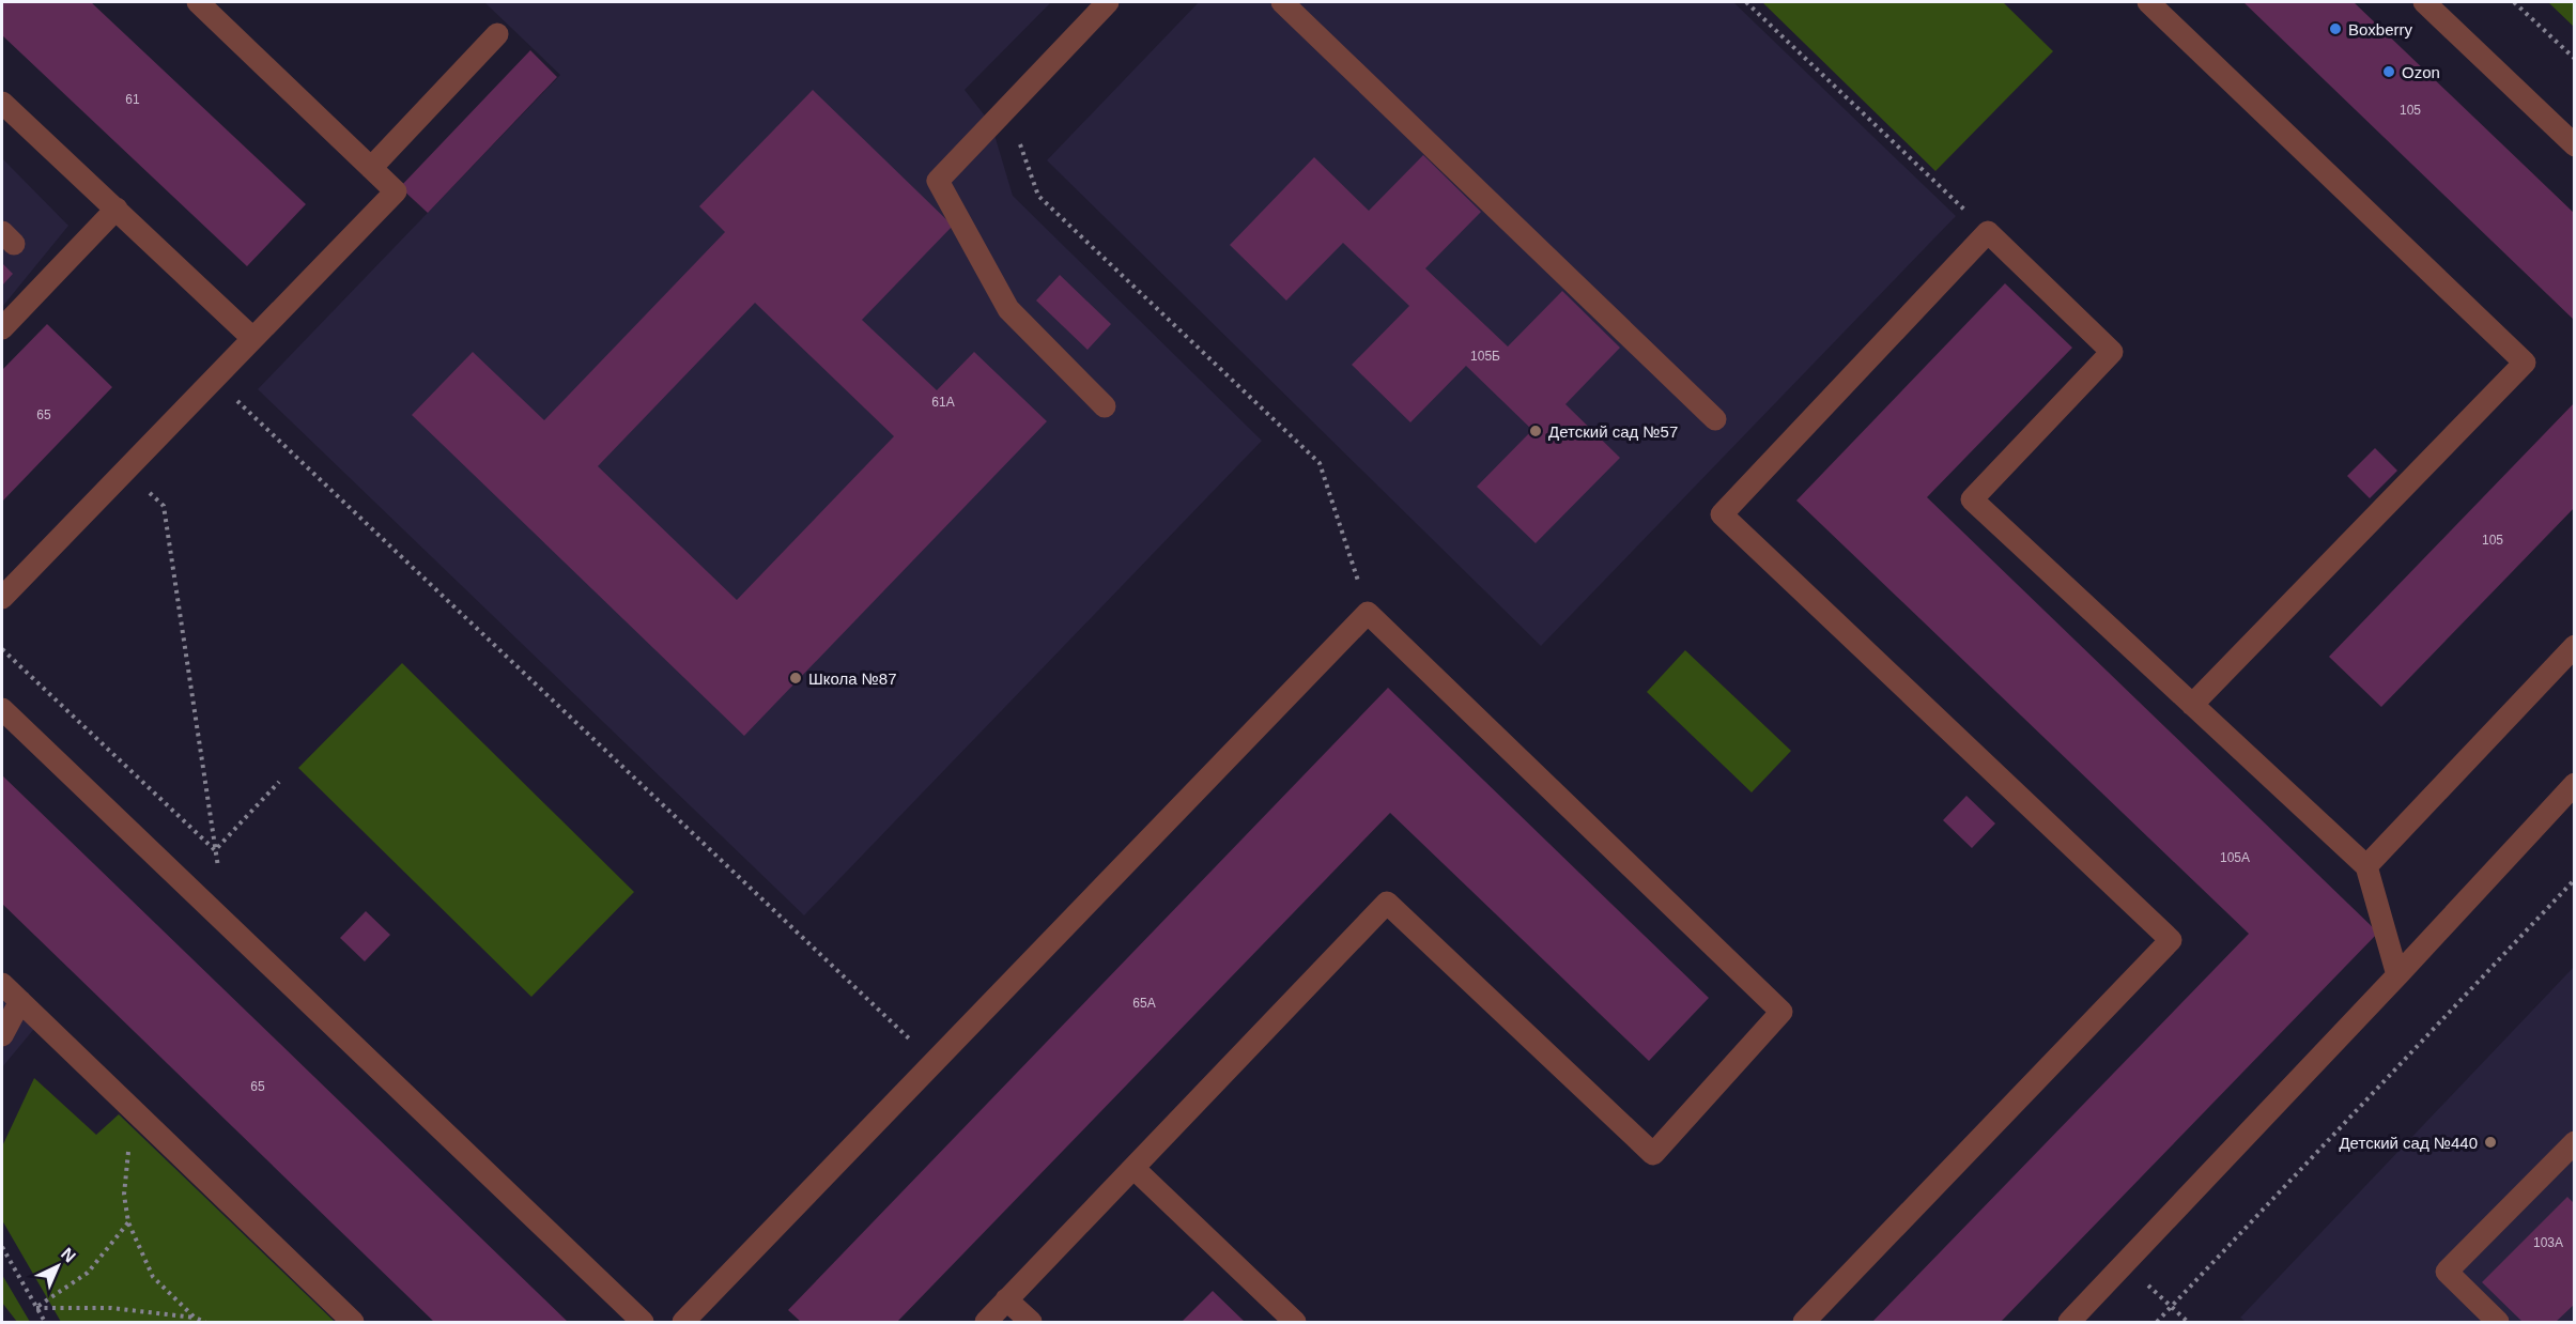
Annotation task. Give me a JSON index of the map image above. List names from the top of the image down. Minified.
{"places":["Boxberry","Ozon","Детский сад №57","Школа №87","Детский сад №440"],"house_numbers":["61","105","105Б","61А","65","105","105А","65А","65","103А"],"north":"top right"}
